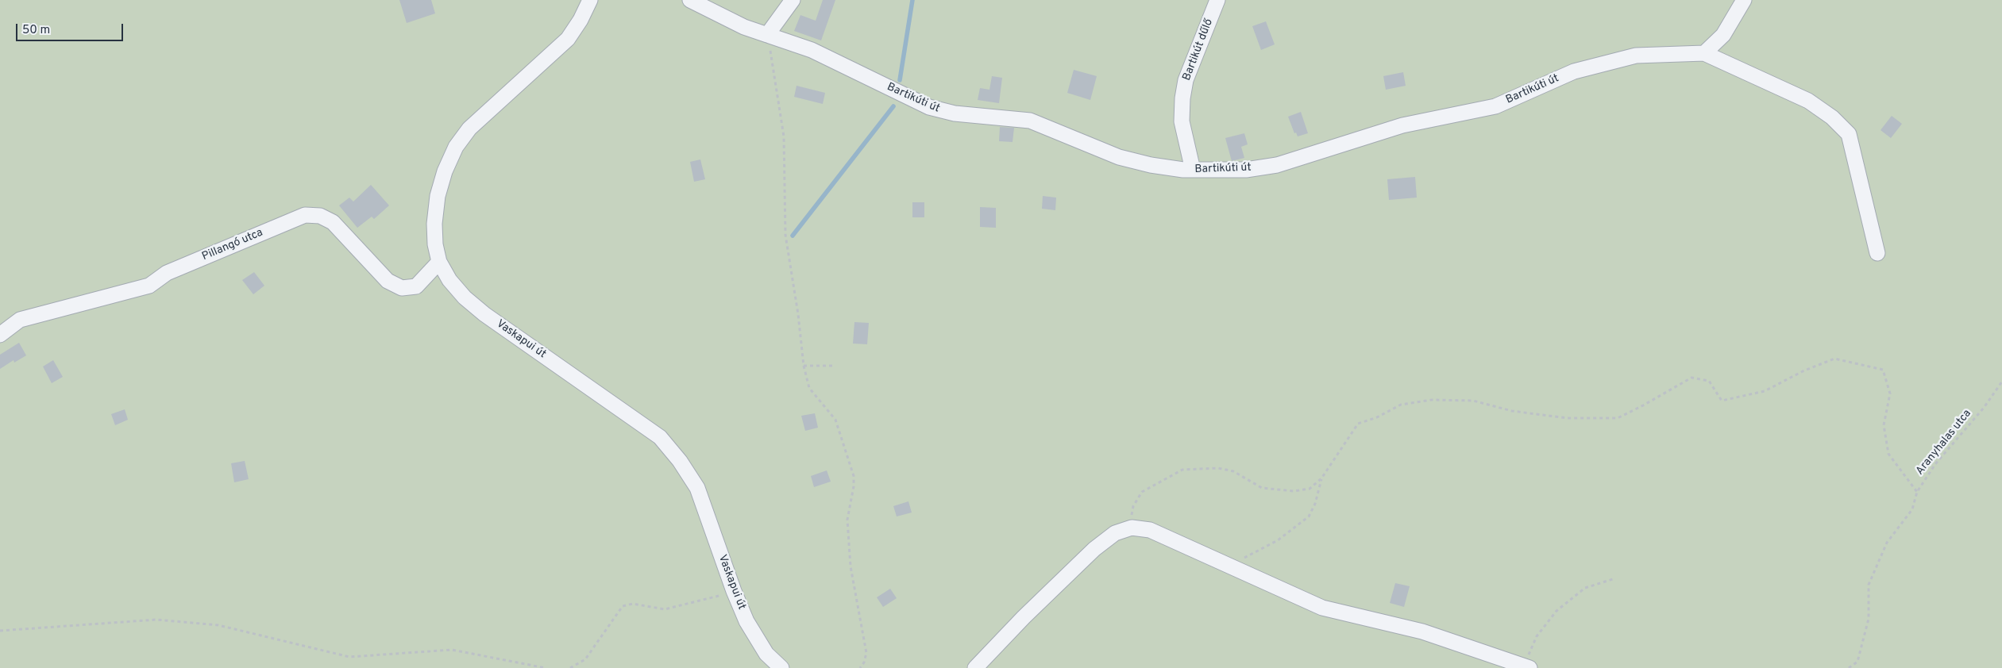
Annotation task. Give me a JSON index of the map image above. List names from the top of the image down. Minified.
{"streets":{"street":["Bartikút dűlő","Bartikúti út","Pillangó utca","Vaskapui út"],"path":["Aranyhalas utca"]},"crossings":[["Bartikút dűlő","Bartikúti út"],["Pillangó utca","Vaskapui út"]],"scale_bar":"50 m"}
